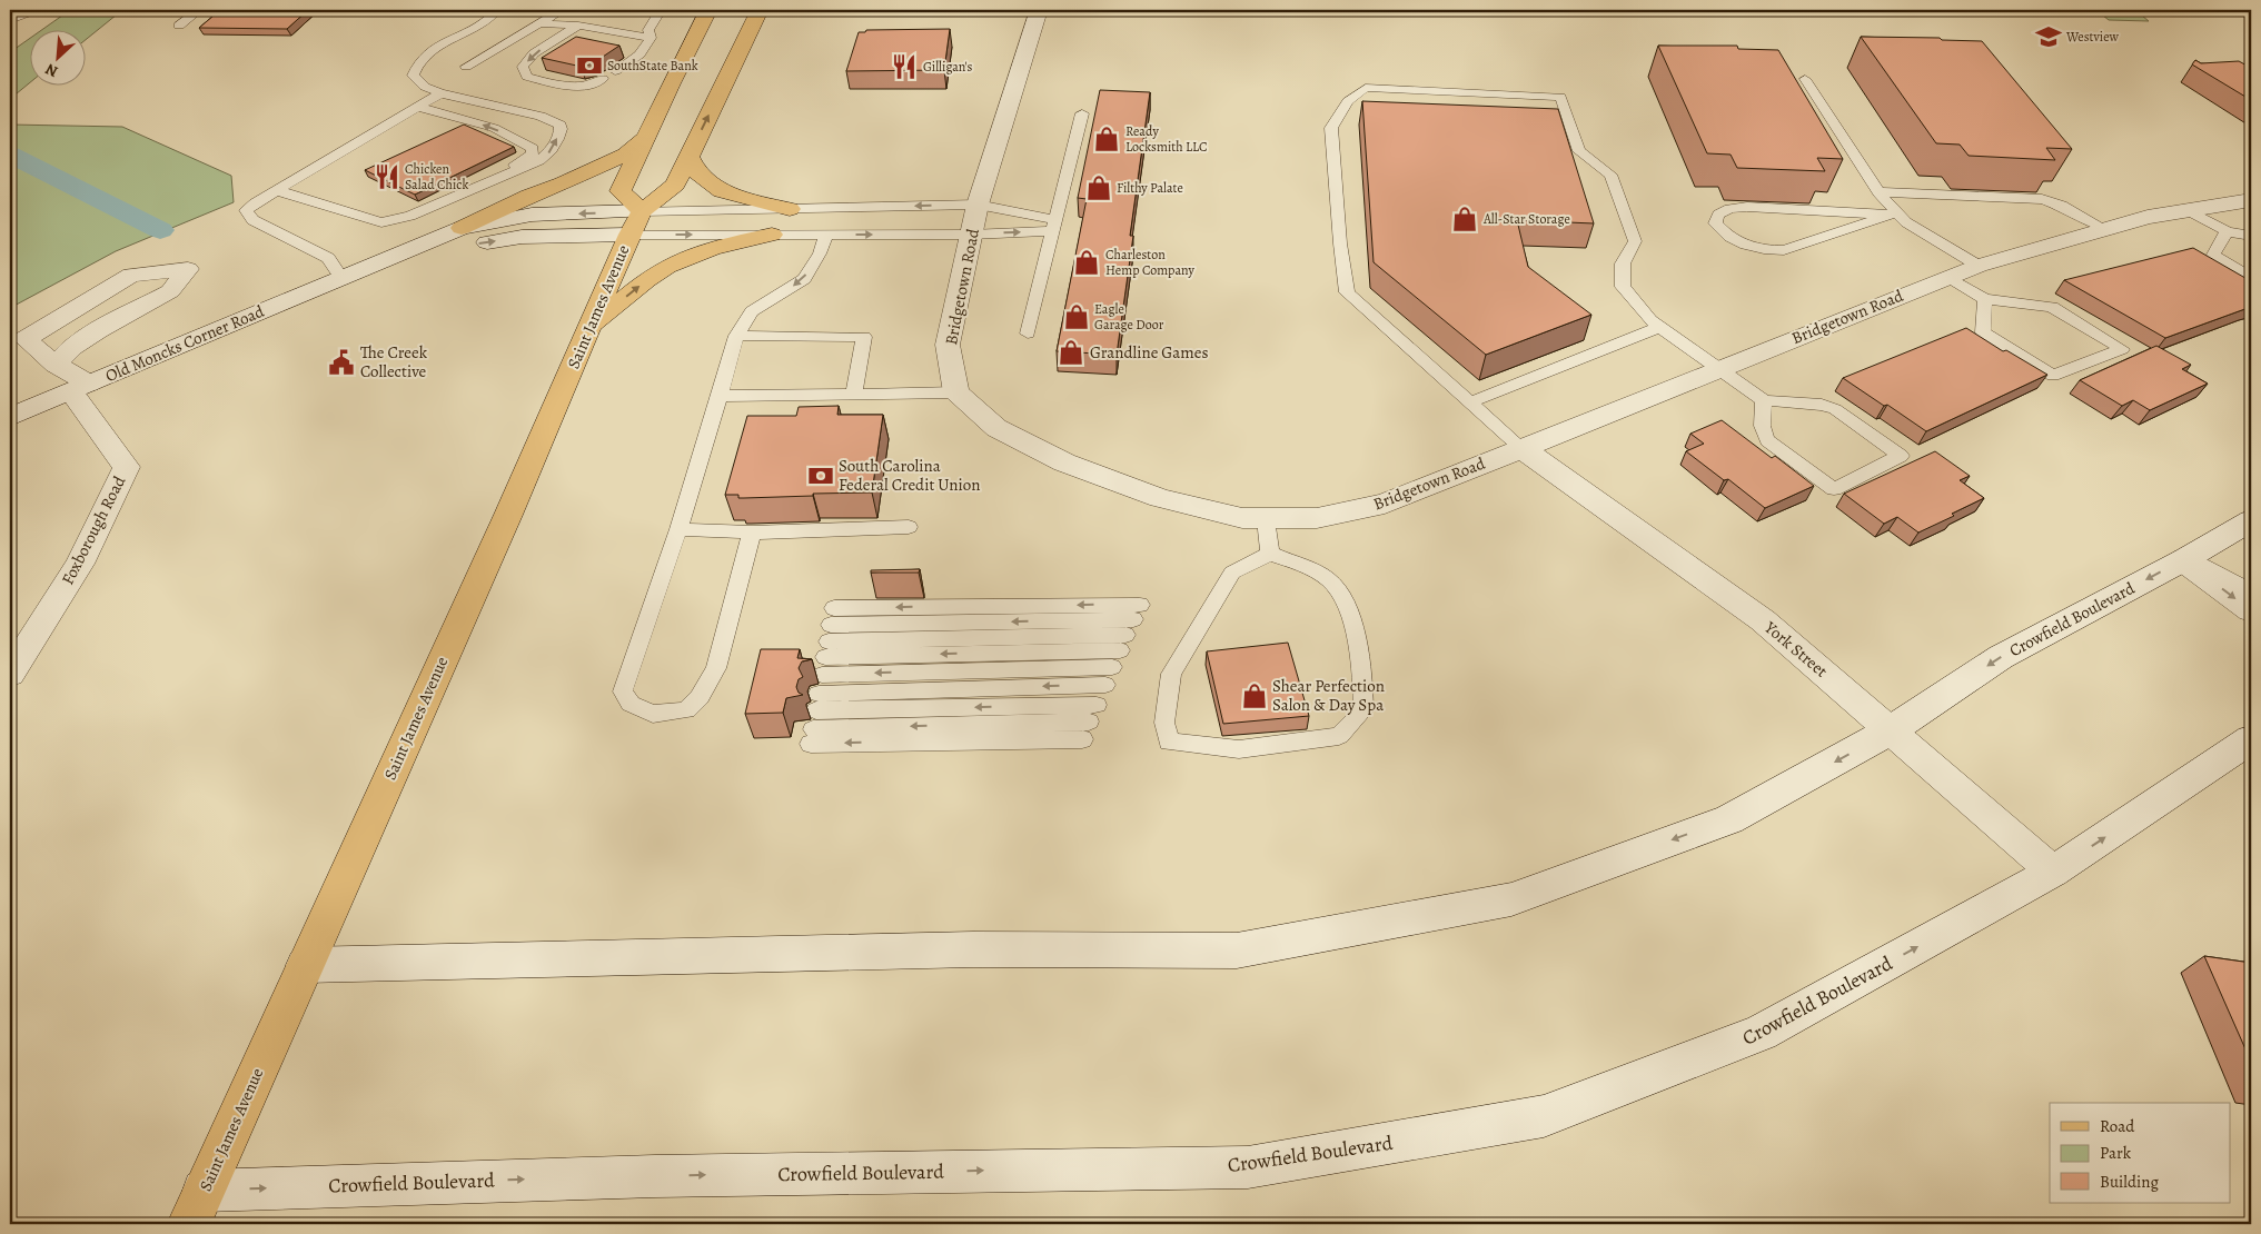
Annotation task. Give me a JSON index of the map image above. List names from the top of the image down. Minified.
{"streets":{"main road":["Saint James Avenue"],"street":["Bridgetown Road","Old Moncks Corner Road","Foxborough Road","Crowfield Boulevard","York Street"]},"crossings":[["Bridgetown Road","York Street"],["Saint James Avenue","Crowfield Boulevard"],["Old Moncks Corner Road","Foxborough Road"],["Crowfield Boulevard","York Street"]],"places":{"school or university":["Westview"],"bank":["SouthState Bank","South Carolina Federal Credit Union"],"restaurant":["Gilligan's","Chicken Salad Chick"],"shop":["Ready Locksmith LLC","Filthy Palate","All-Star Storage","Charleston Hemp Company","Eagle Garage Door","Grandline Games","Shear Perfection Salon & Day Spa"],"public building":["The Creek Collective"]},"legend":["Road","Park","Building"],"north":"bottom left"}
